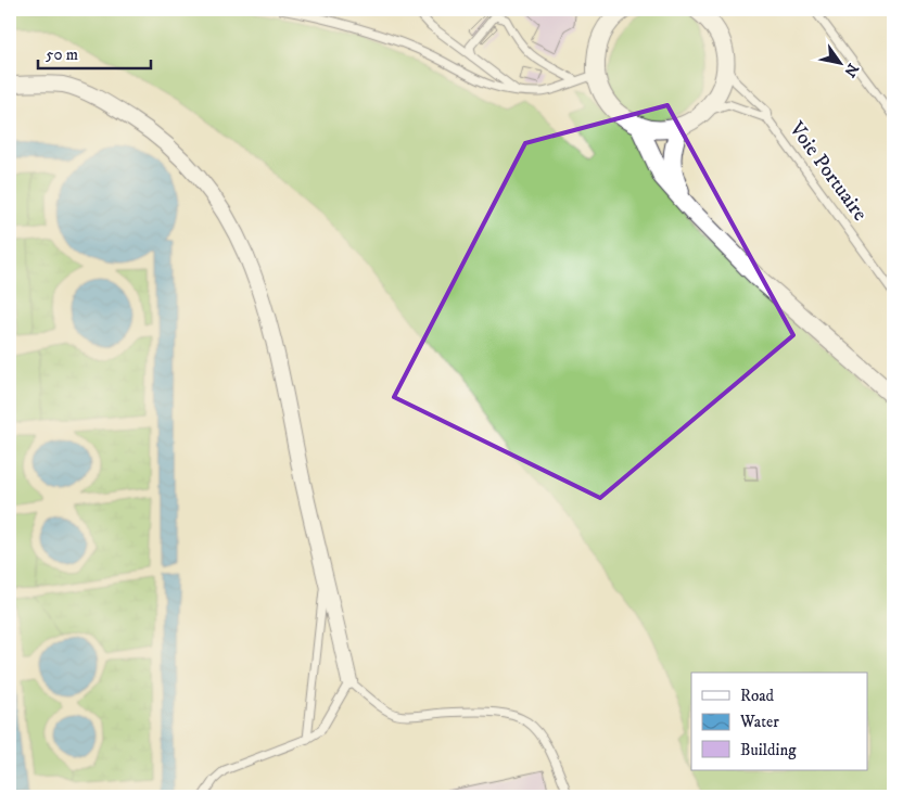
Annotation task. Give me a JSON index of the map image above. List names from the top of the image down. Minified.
{"streets":{"lane":["Voie Portuaire"]},"legend":["Road","Water","Building"],"scale_bar":"50 m","north":"bottom right"}
